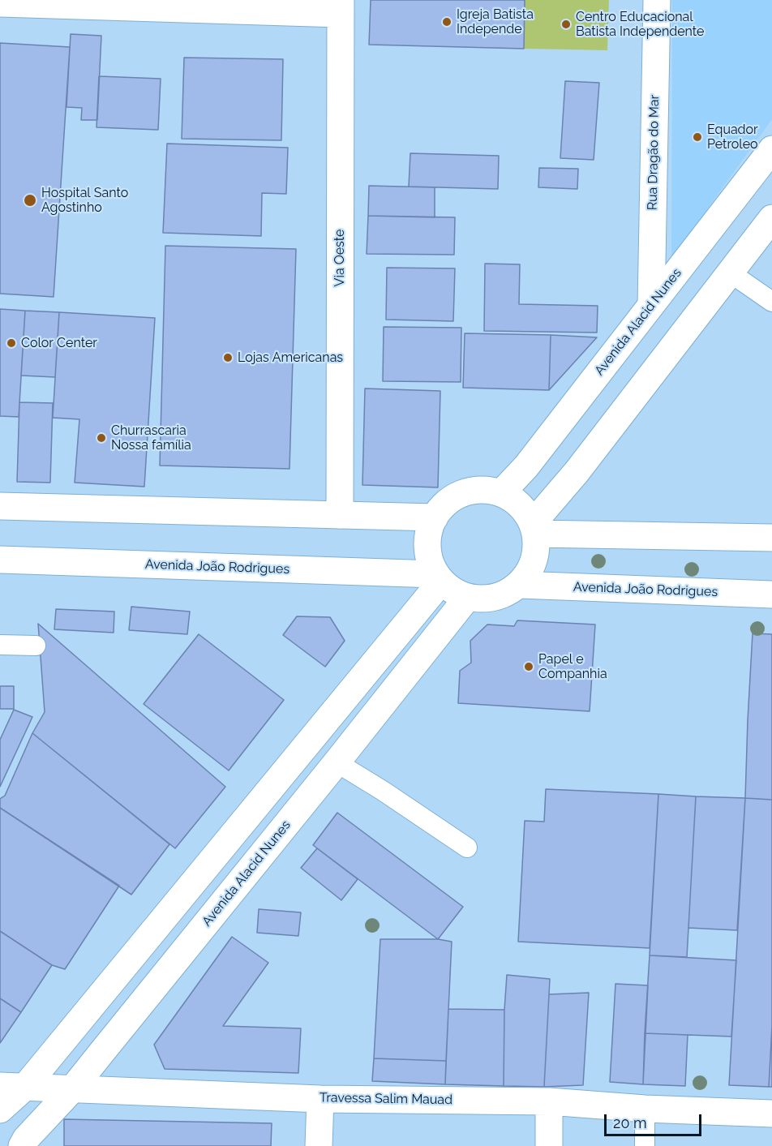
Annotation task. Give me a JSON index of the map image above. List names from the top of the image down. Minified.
{"streets":{"street":["Rua Dragão do Mar","Via Oeste","Avenida Alacid Nunes","Avenida João Rodrigues","Travessa Salim Mauad"]},"crossings":[["Rua Dragão do Mar","Avenida Alacid Nunes"],["Avenida Alacid Nunes","Avenida João Rodrigues"],["Avenida Alacid Nunes","Travessa Salim Mauad"]],"places":["Igreja Batista Independe","Centro Educacional Batista Independente","Equador Petroleo","Hospital Santo Agostinho","Color Center","Lojas Americanas","Churrascaria Nossa família","Papel e Companhia"],"scale_bar":"20 m"}
